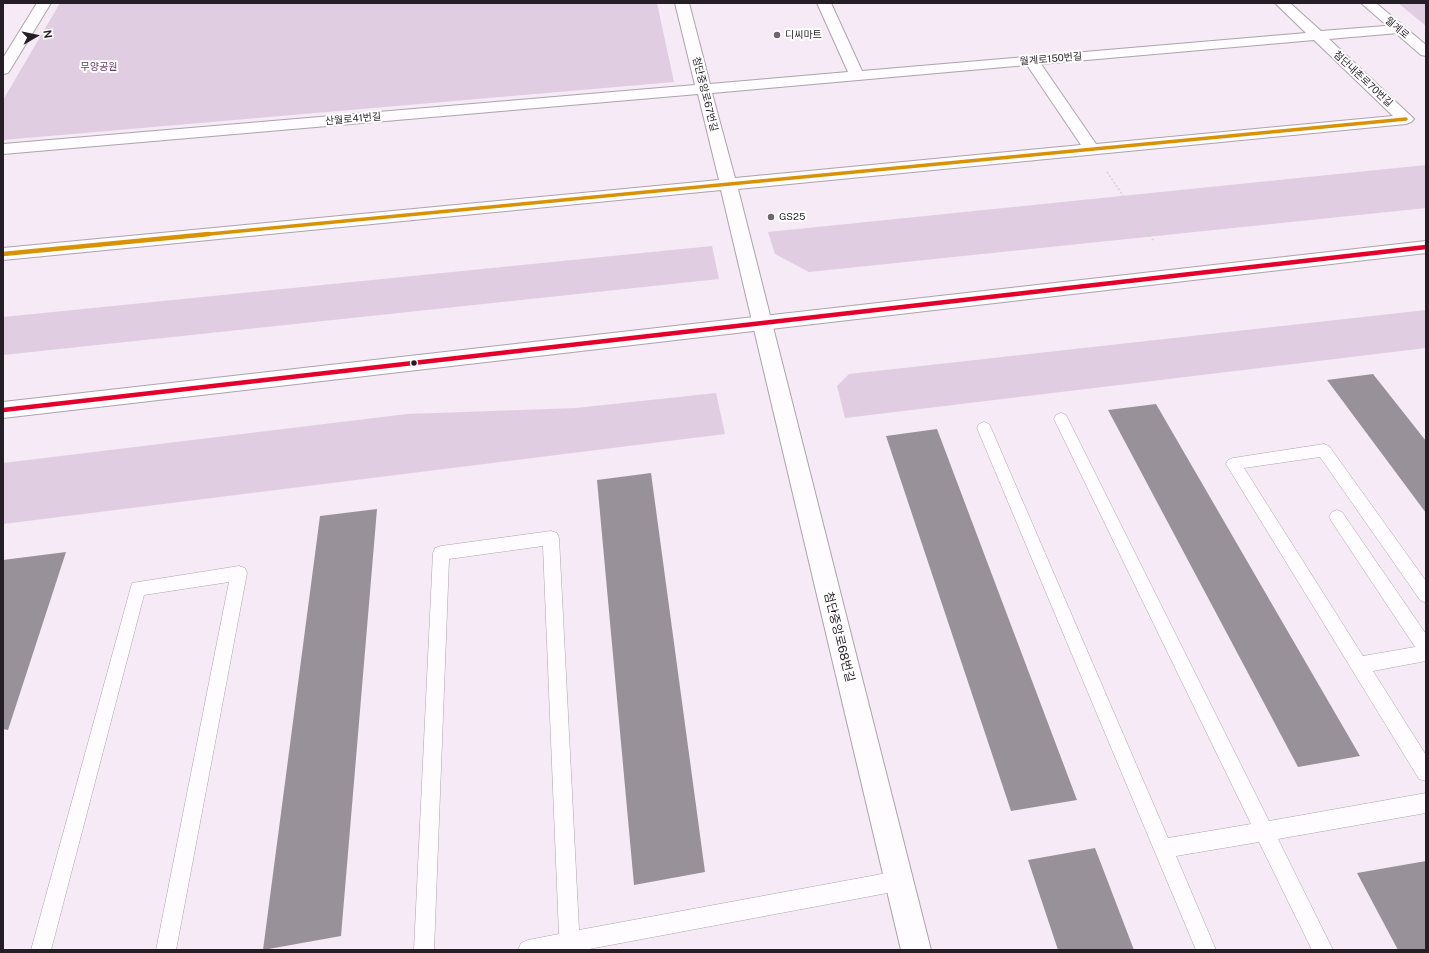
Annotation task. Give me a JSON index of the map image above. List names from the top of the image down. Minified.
{"streets":{"street":["월계로","월계로150번길","첨단내촌로70번길","첨단중앙로67번길","산월로41번길","첨단중앙로68번길"]},"crossings":[["월계로","월계로150번길"],["월계로150번길","첨단내촌로70번길"],["월계로150번길","첨단중앙로67번길"],["월계로150번길","산월로41번길"],["첨단중앙로67번길","산월로41번길"],["첨단중앙로67번길","첨단중앙로68번길"]],"parks":["무양공원"],"places":["디씨마트","GS25"],"north":"right"}
